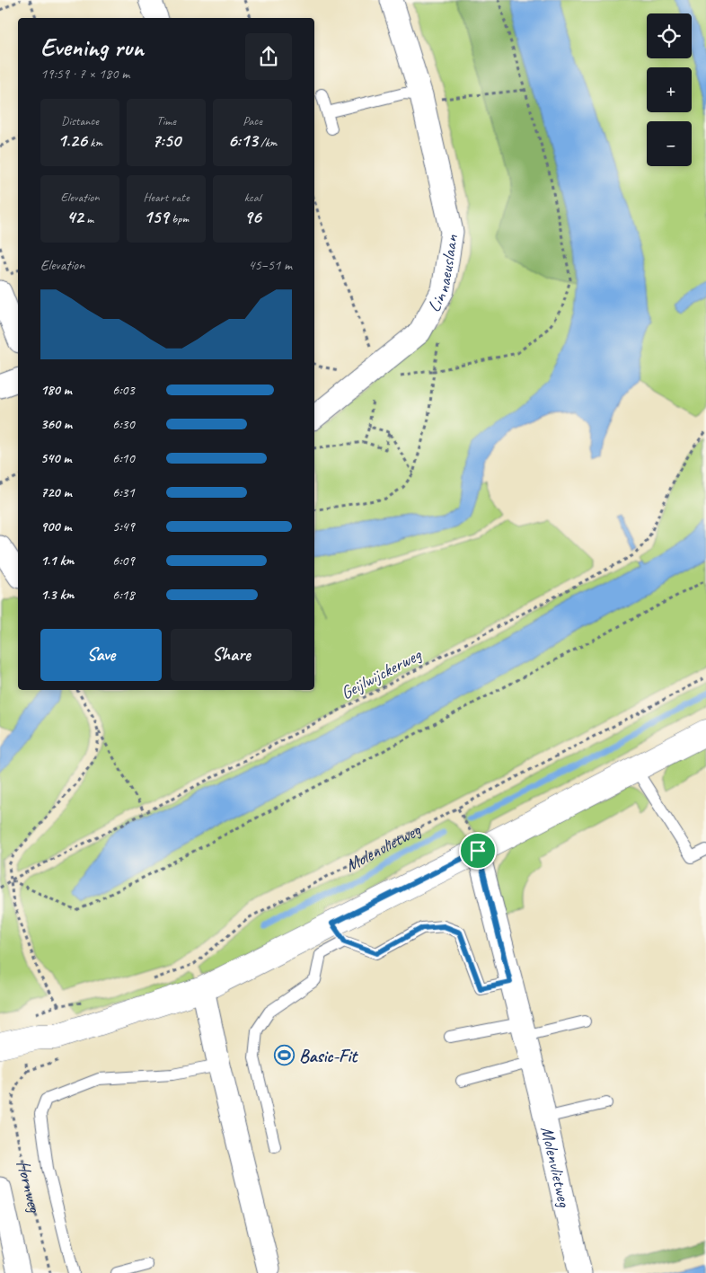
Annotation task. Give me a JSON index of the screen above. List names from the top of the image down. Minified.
{"streets":{"street":["Linnaeuslaan","Molenvlietweg","Hornweg"],"path":["Geijlwijckerweg"]},"places":{"sports":["Basic-Fit"]},"page":{"map_buttons":["+","−"],"heading":["Evening run","19:59 · 7 × 180 m"],"stats":[["Distance","1.26 km"],["Time","7:50"],["Pace","6:13 /km"],["Elevation","42 m"],["Heart rate","159 bpm"],["kcal","96"]],"chart":["Elevation","45–51 m"],"list":[{"name":"180 m","note":"6:03"},{"name":"360 m","note":"6:30"},{"name":"540 m","note":"6:10"},{"name":"720 m","note":"6:31"},{"name":"900 m","note":"5:49"},{"name":"1.1 km","note":"6:09"},{"name":"1.3 km","note":"6:18"}],"buttons":["Save","Share"]}}
